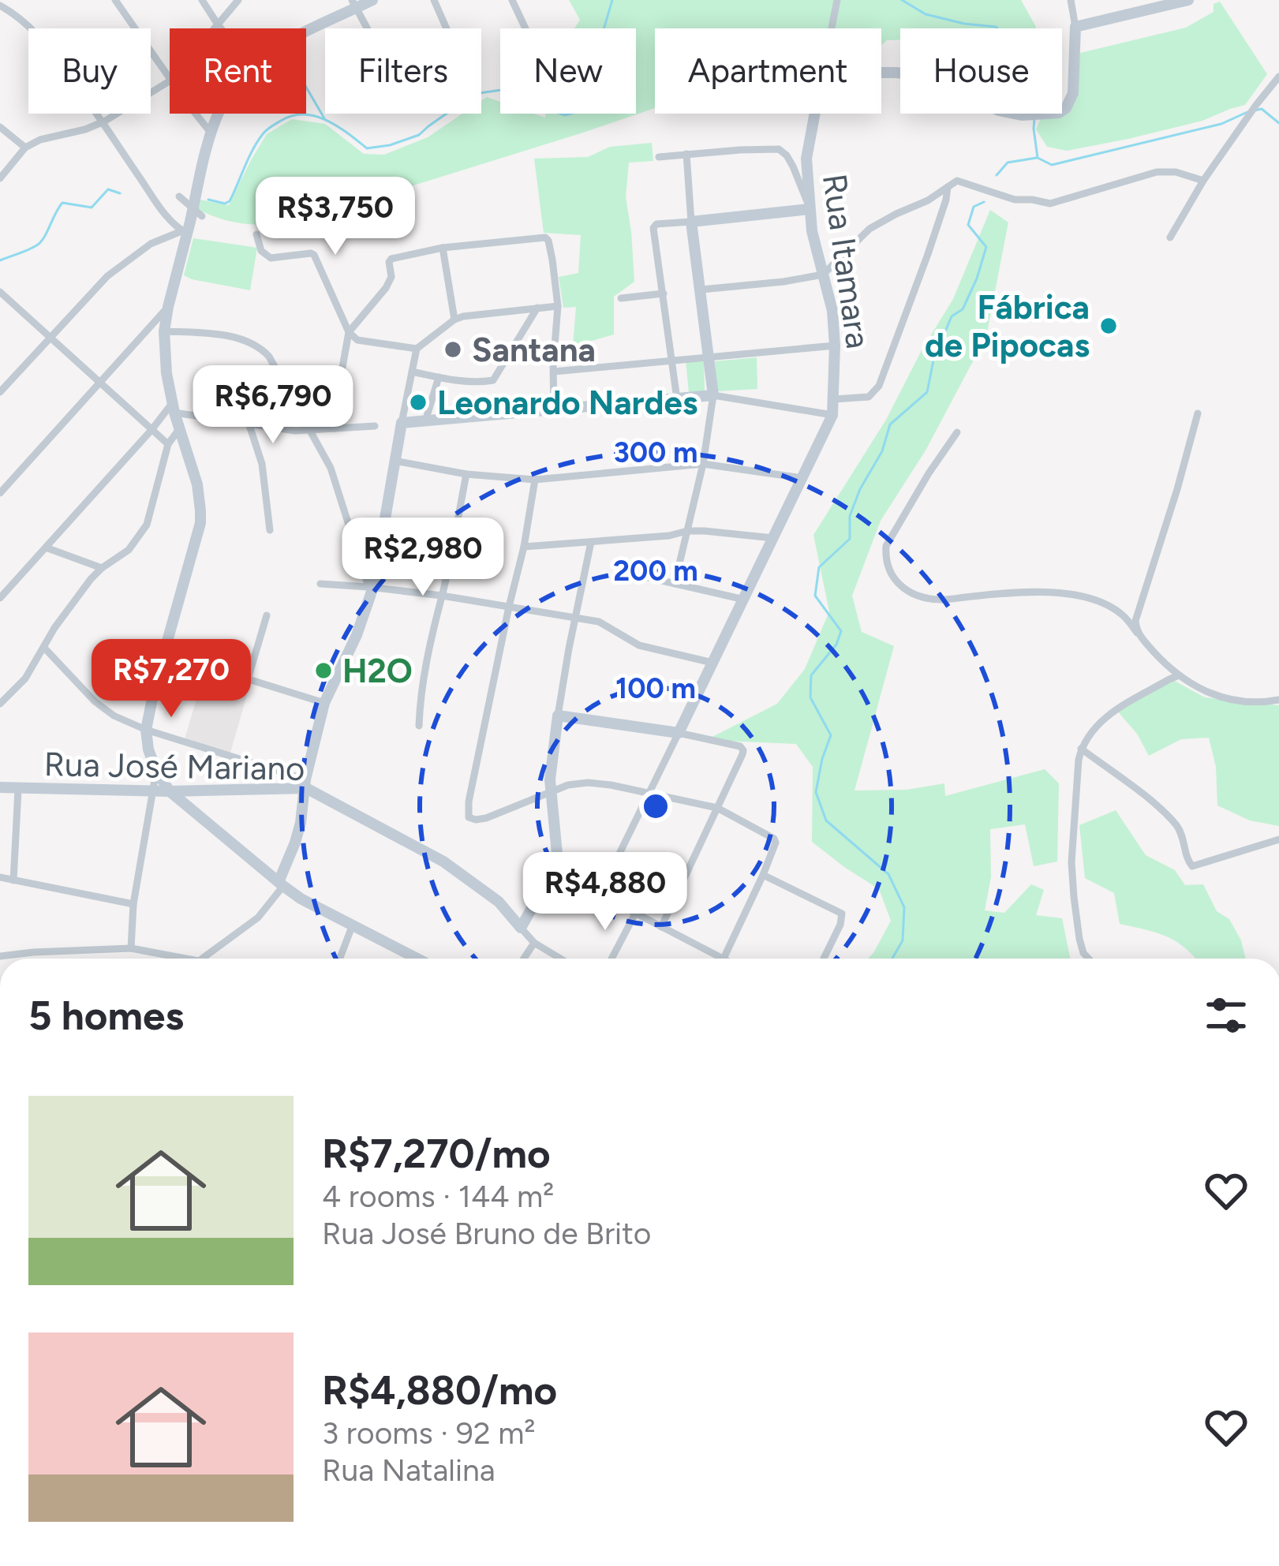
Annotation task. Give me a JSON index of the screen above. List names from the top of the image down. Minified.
{"streets":{"street":["Rua Itamara","Rua José Mariano"]},"places":["Fábrica de Pipocas","Santana","Leonardo Nardes","H2O"],"page":{"chip":["Buy","Rent","Filters","New","Apartment","House"],"price":["R$3,750","R$6,790","R$2,980","R$7,270","R$4,880"],"heading":"5 homes","list":[{"name":"R$7,270/mo","note":"4 rooms · 144 m² · Rua José Bruno de Brito"},{"name":"R$4,880/mo","note":"3 rooms · 92 m² · Rua Natalina"}]},"rings":["300 m","200 m","100 m"]}
